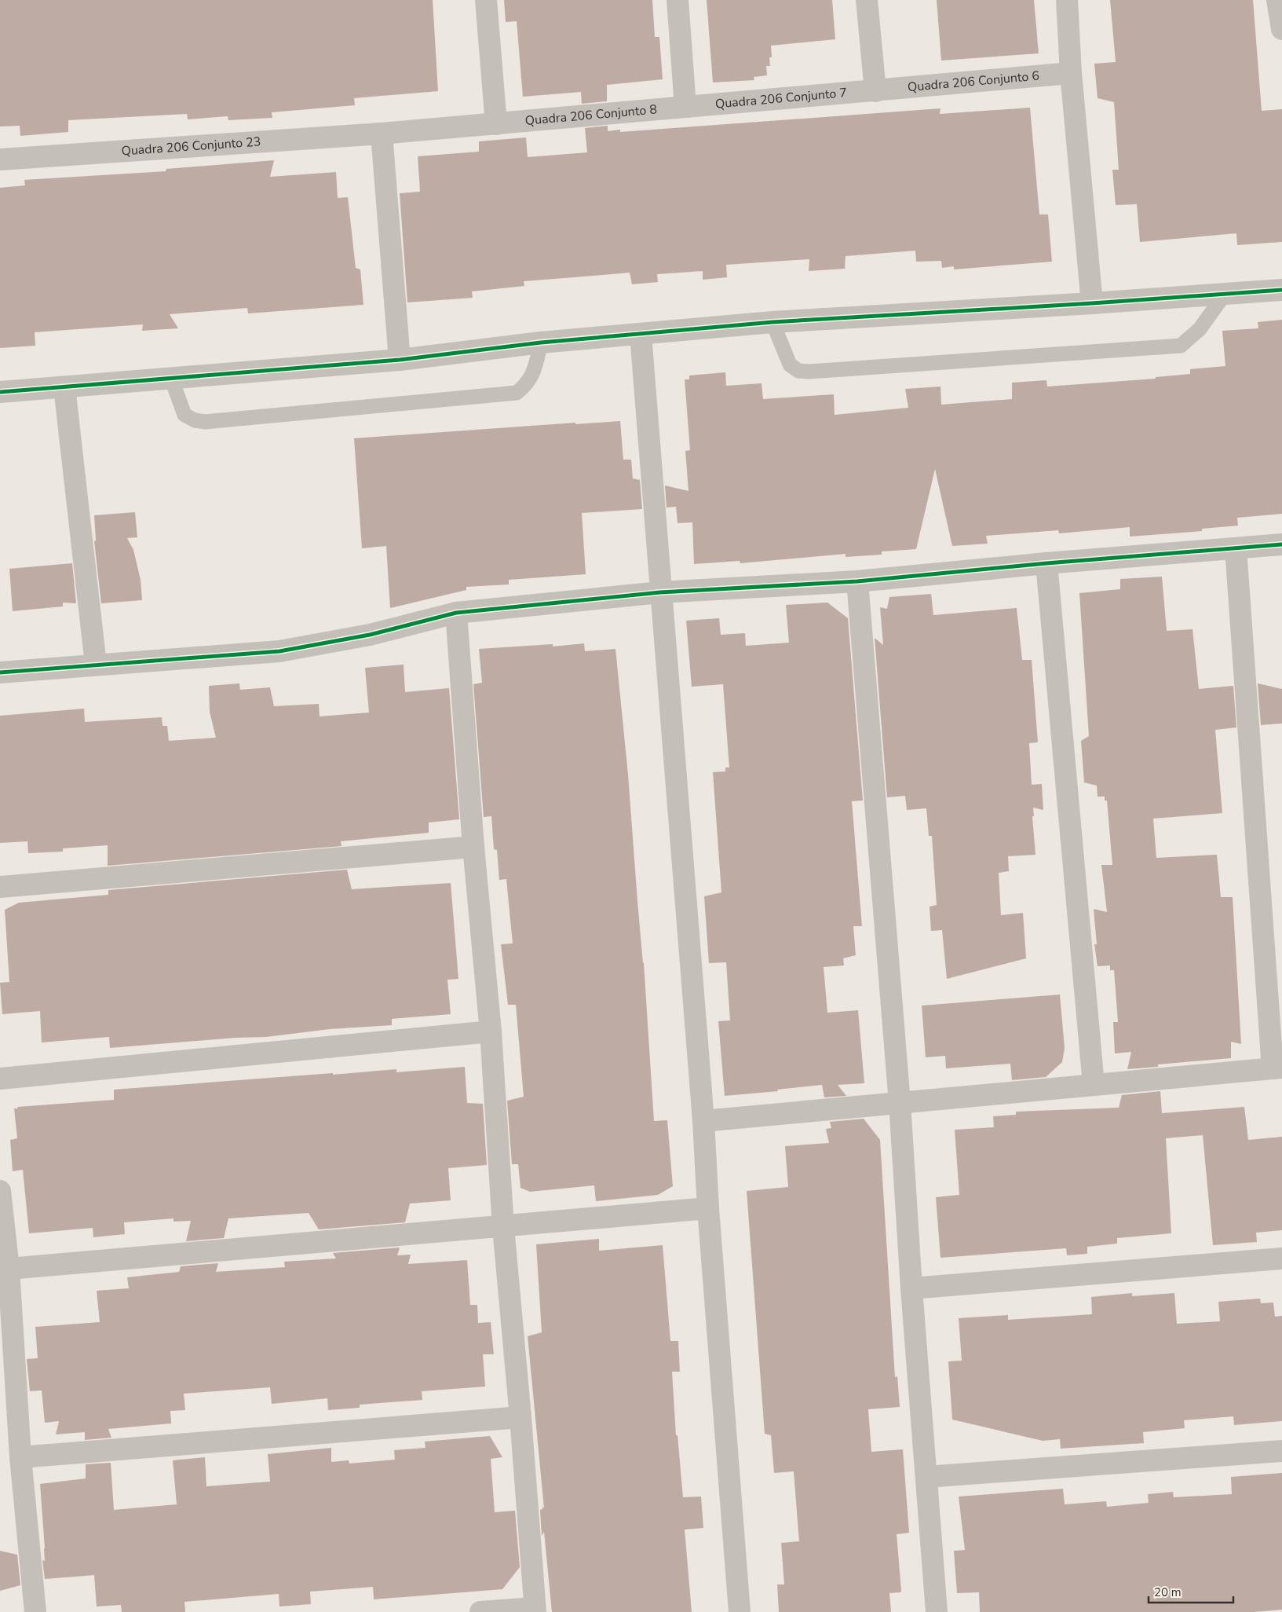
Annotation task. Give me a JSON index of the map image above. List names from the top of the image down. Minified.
{"streets":{"street":["Quadra 206 Conjunto 6","Quadra 206 Conjunto 7","Quadra 206 Conjunto 8","Quadra 206 Conjunto 23"]},"crossings":[["Quadra 206 Conjunto 6","Quadra 206 Conjunto 7"],["Quadra 206 Conjunto 7","Quadra 206 Conjunto 8"],["Quadra 206 Conjunto 8","Quadra 206 Conjunto 23"]],"scale_bar":"20 m"}
